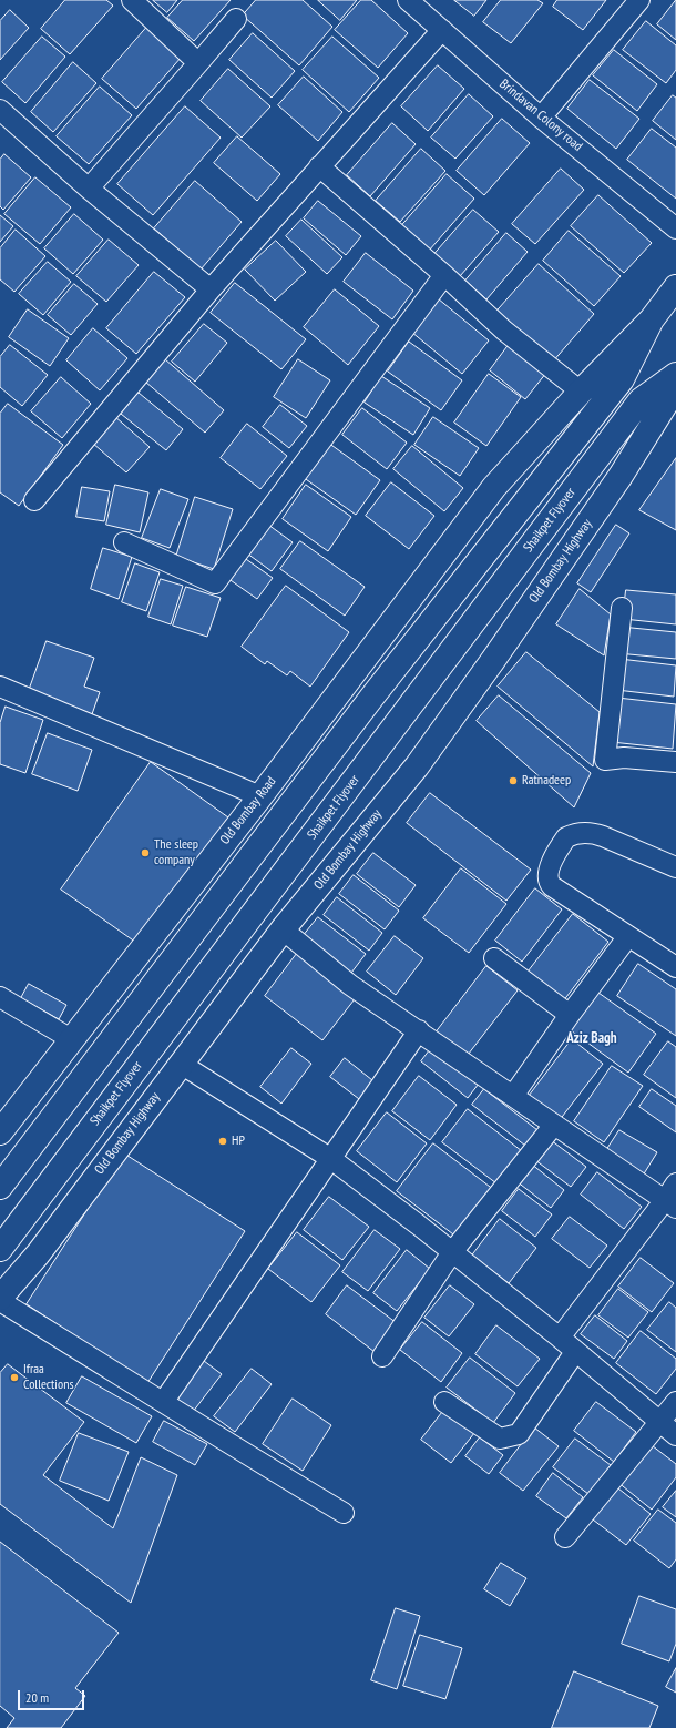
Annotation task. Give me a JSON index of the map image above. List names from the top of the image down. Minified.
{"streets":{"main road":["Shaikpet Flyover","Old Bombay Highway","Old Bombay Road"],"street":["Brindavan Colony road"]},"districts":["Aziz Bagh"],"places":["Ratnadeep","The sleep company","HP","Ifraa Collections"],"scale_bar":"20 m"}
